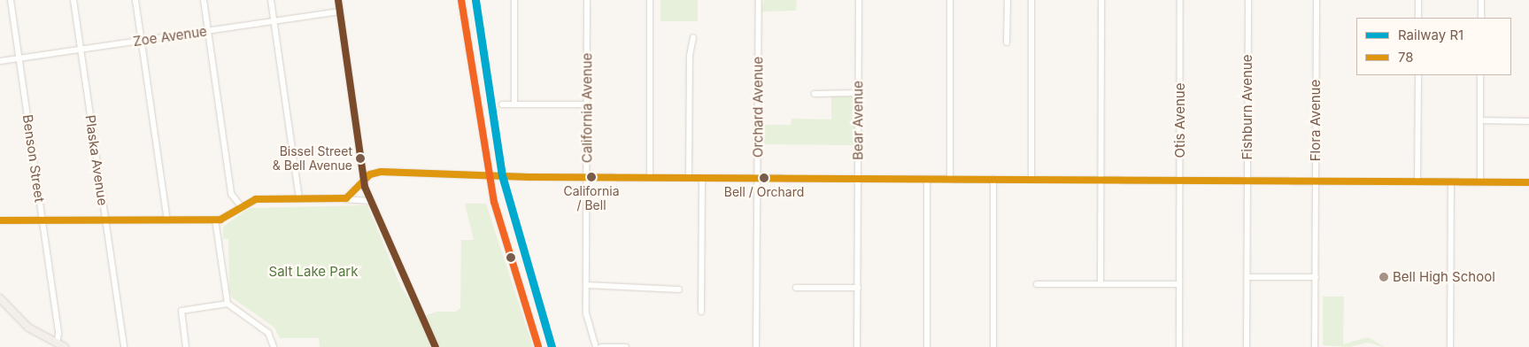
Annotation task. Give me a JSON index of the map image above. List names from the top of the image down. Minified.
{"streets":{"street":["Zoe Avenue","Orchard Avenue","Fishburn Avenue","California Avenue","Bear Avenue","Otis Avenue","Flora Avenue","Benson Street","Plaska Avenue"]},"crossings":[["Zoe Avenue","Benson Street"],["Zoe Avenue","Plaska Avenue"]],"parks":["Salt Lake Park"],"places":["Bissel Street & Bell Avenue","California / Bell","Bell / Orchard","Bell High School"],"lines":["rail line R1","transit line 78"],"legend":["Railway R1","78"]}
